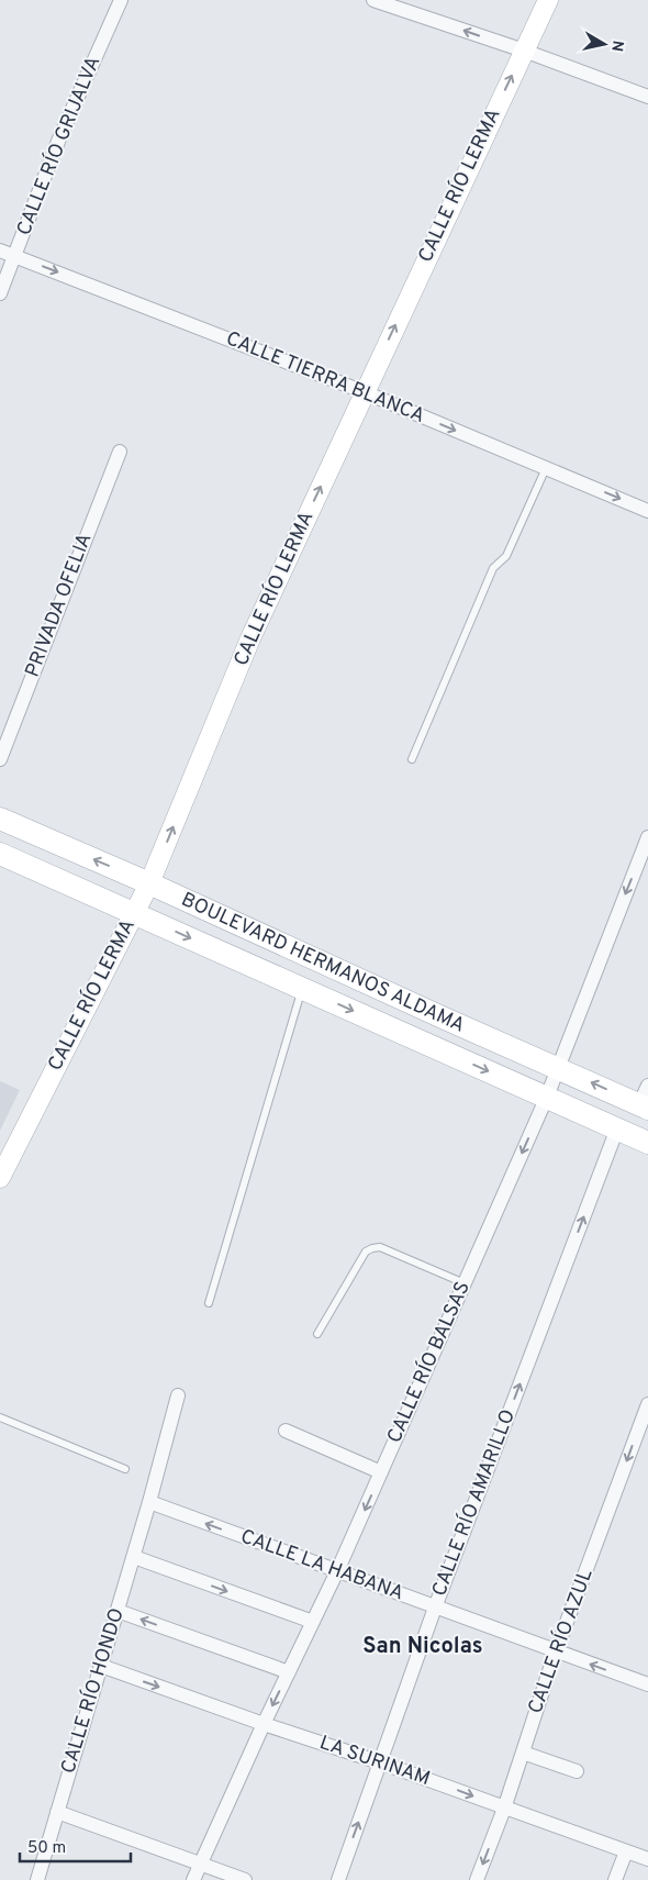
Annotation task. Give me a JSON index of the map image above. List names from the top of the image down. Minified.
{"streets":{"main road":["BOULEVARD HERMANOS ALDAMA"],"street":["CALLE RÍO GRIJALVA","CALLE RÍO LERMA","CALLE TIERRA BLANCA","PRIVADA OFELIA","CALLE RÍO BALSAS","CALLE RÍO AMARILLO","CALLE LA HABANA","CALLE RÍO AZUL","CALLE RÍO HONDO","LA SURINAM"]},"crossings":[["CALLE RÍO GRIJALVA","CALLE TIERRA BLANCA"],["CALLE RÍO LERMA","CALLE TIERRA BLANCA"],["CALLE RÍO LERMA","BOULEVARD HERMANOS ALDAMA"],["BOULEVARD HERMANOS ALDAMA","CALLE RÍO BALSAS"],["BOULEVARD HERMANOS ALDAMA","CALLE RÍO AMARILLO"],["CALLE RÍO BALSAS","CALLE LA HABANA"],["CALLE RÍO BALSAS","LA SURINAM"],["CALLE RÍO AMARILLO","CALLE LA HABANA"],["CALLE RÍO AMARILLO","LA SURINAM"],["CALLE LA HABANA","CALLE RÍO AZUL"],["CALLE LA HABANA","CALLE RÍO HONDO"],["CALLE RÍO AZUL","LA SURINAM"],["CALLE RÍO HONDO","LA SURINAM"]],"one_way":["CALLE RÍO LERMA","CALLE TIERRA BLANCA","CALLE RÍO BALSAS","CALLE RÍO AMARILLO","CALLE RÍO AZUL"],"districts":["San Nicolas"],"scale_bar":"50 m","north":"right"}
